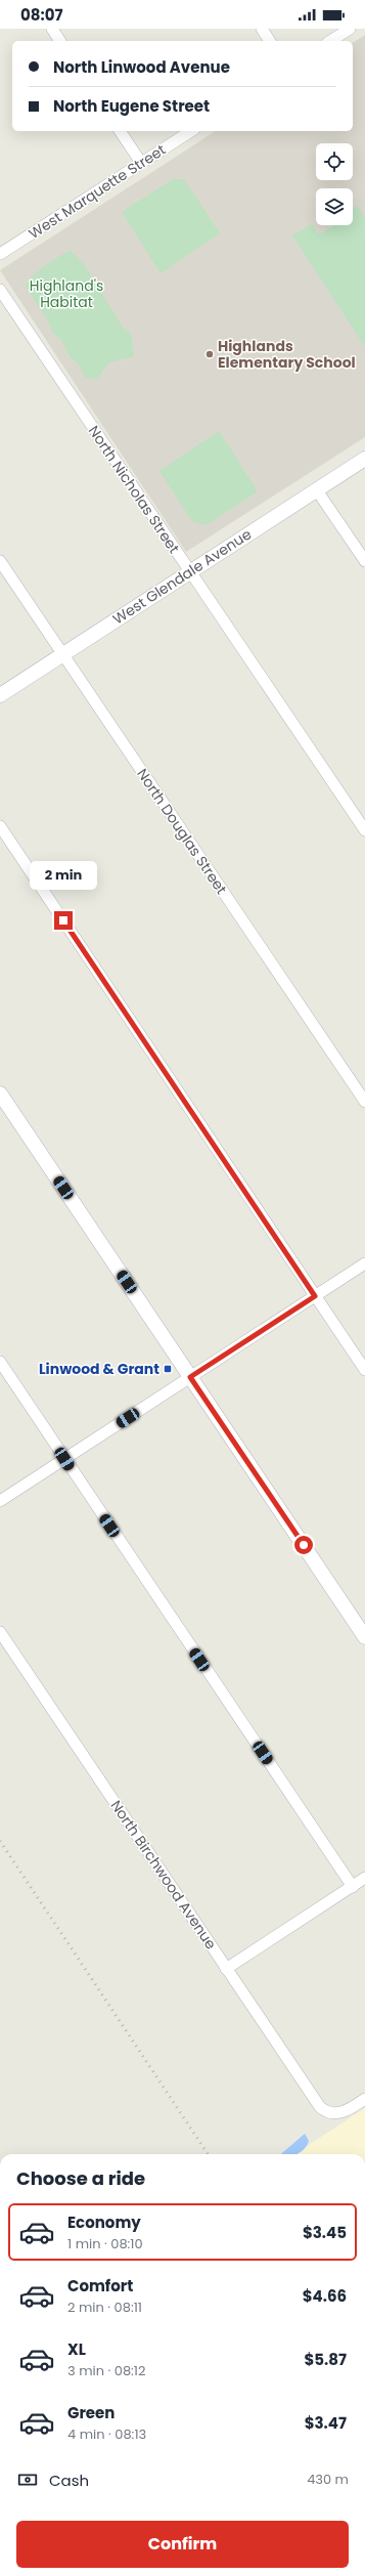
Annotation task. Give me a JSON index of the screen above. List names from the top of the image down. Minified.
{"streets":{"street":["West Marquette Street","North Nicholas Street","West Glendale Avenue","North Douglas Street","North Birchwood Avenue"]},"crossings":[["North Nicholas Street","West Glendale Avenue"],["West Glendale Avenue","North Douglas Street"]],"parks":["Highland's Habitat"],"places":{"other":["Highlands Elementary School"],"transit":["Linwood & Grant"]},"page":{"status":"08:07","banner":["North Linwood Avenue","North Eugene Street"],"bubble":"2 min","heading":"Choose a ride","list":[{"name":"Economy","note":"1 min · 08:10","value":"$3.45"},{"name":"Comfort","note":"2 min · 08:11","value":"$4.66"},{"name":"XL","note":"3 min · 08:12","value":"$5.87"},{"name":"Green","note":"4 min · 08:13","value":"$3.47"}],"pay":["Cash","430 m"],"buttons":"Confirm"}}
